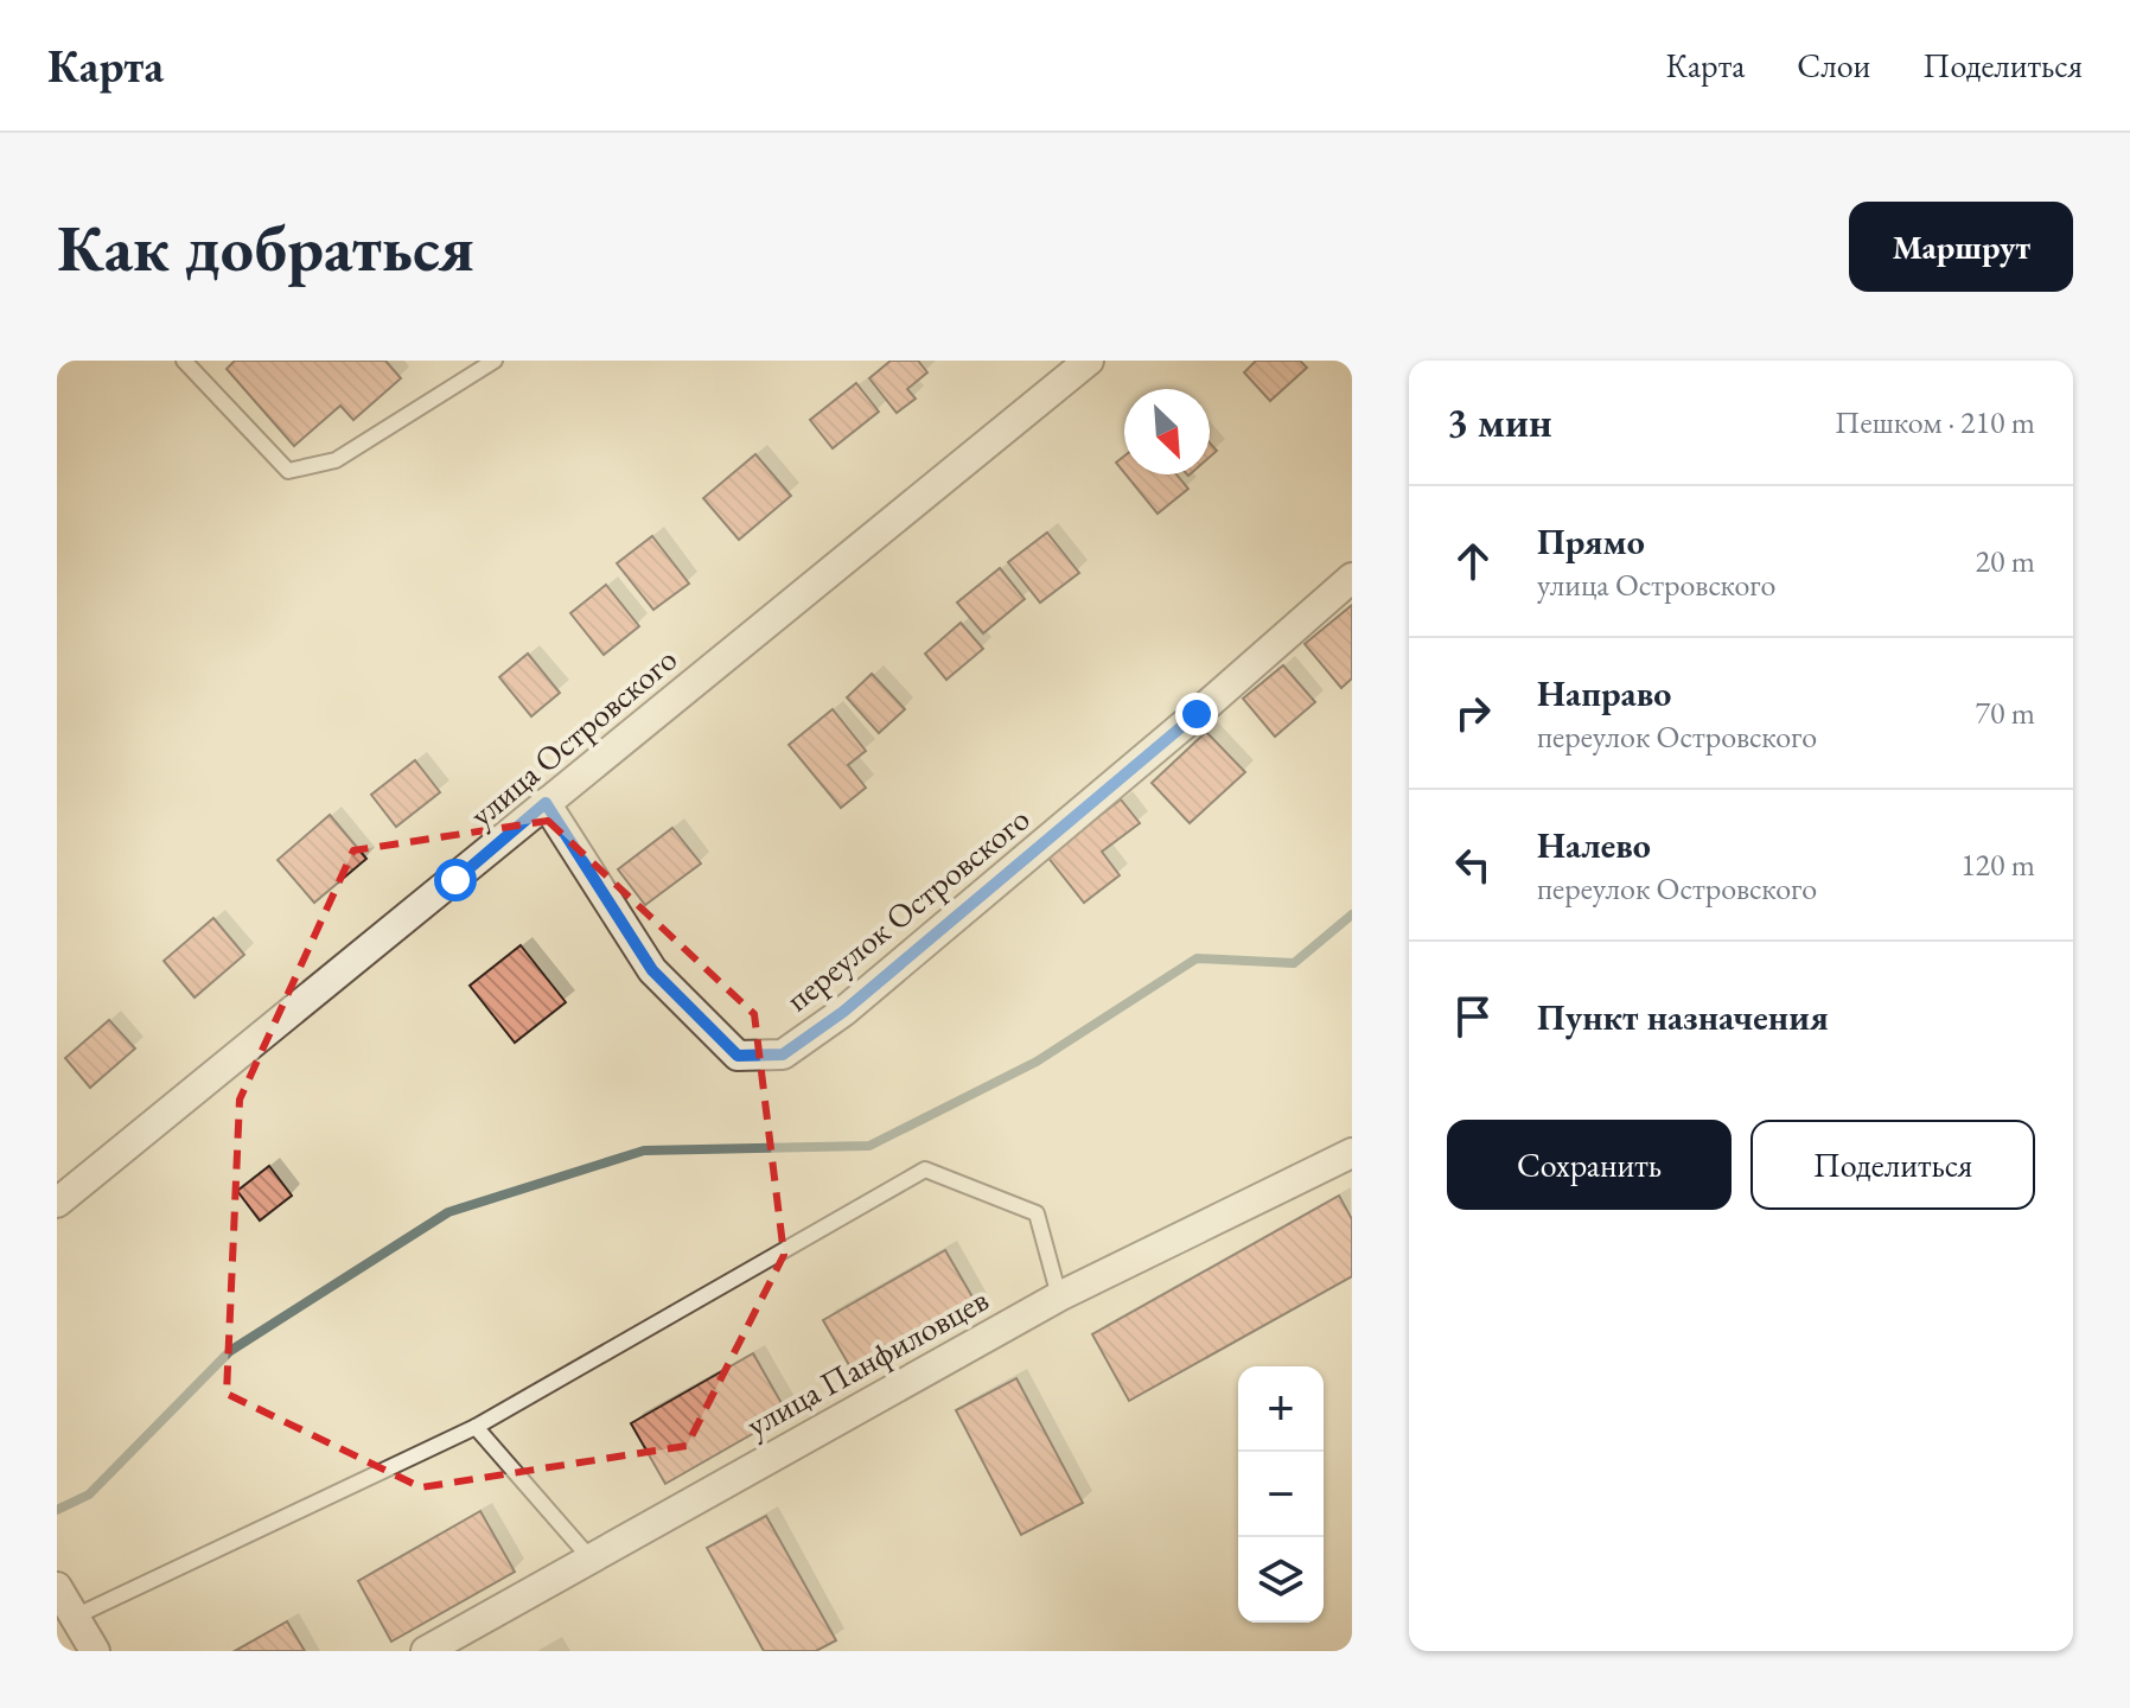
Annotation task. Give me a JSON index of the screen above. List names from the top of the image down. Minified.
{"streets":{"street":["улица Островского","переулок Островского","улица Панфиловцев"]},"crossings":[["улица Островского","переулок Островского"]],"north":"bottom right","page":{"header":"Карта","nav":["Карта","Слои","Поделиться"],"buttons":["Маршрут",["Сохранить","Поделиться"]],"title":"Как добраться","heading":["3 мин","Пешком · 210 m"],"list":[["Прямо","улица Островского","20 m"],["Направо","переулок Островского","70 m"],["Налево","переулок Островского","120 m"],"Пункт назначения"],"map_buttons":["+","−"]}}
